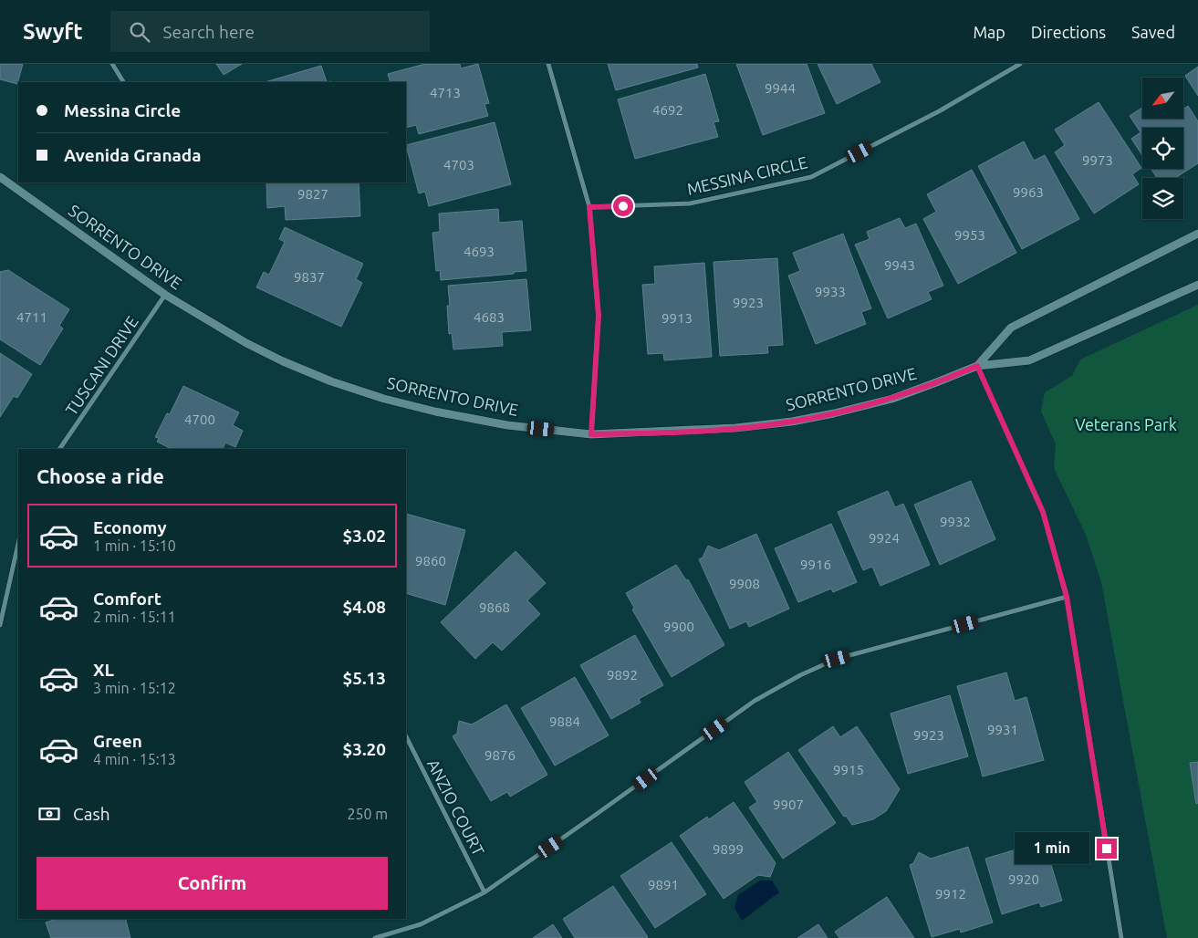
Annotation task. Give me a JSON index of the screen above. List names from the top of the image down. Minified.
{"streets":{"street":["MESSINA CIRCLE","SORRENTO DRIVE","TUSCANI DRIVE","ANZIO COURT"]},"crossings":[["SORRENTO DRIVE","TUSCANI DRIVE"]],"parks":["Veterans Park"],"house_numbers":["9944","4713","4692","9973","4703","9963","9827","9953","4693","9943","9837","9933","9923","4711","4683","9913","4700","9932","9924","9860","9916","9908","9868","9900","9892","9884","9931","9923","9876","9915","9907","9899","9920","9891","9912"],"north":"bottom left","page":{"header":"Swyft","search":"Search here","nav":["Map","Directions","Saved"],"banner":["Messina Circle","Avenida Granada"],"heading":"Choose a ride","list":[{"name":"Economy","note":"1 min · 15:10","value":"$3.02"},{"name":"Comfort","note":"2 min · 15:11","value":"$4.08"},{"name":"XL","note":"3 min · 15:12","value":"$5.13"},{"name":"Green","note":"4 min · 15:13","value":"$3.20"}],"pay":["Cash","250 m"],"bubble":"1 min","buttons":"Confirm"}}
